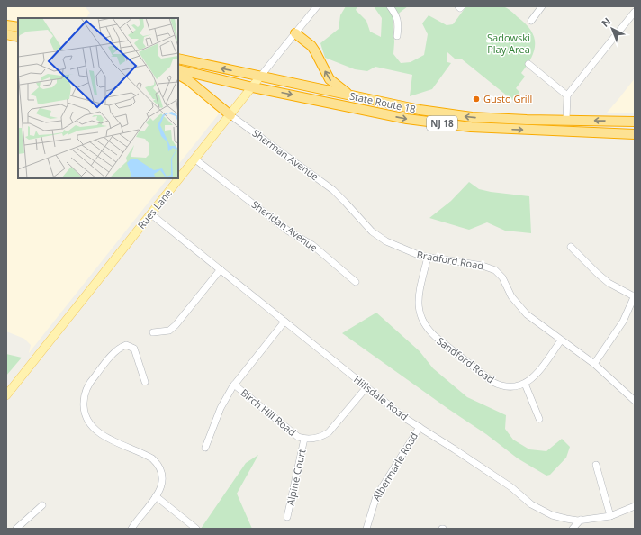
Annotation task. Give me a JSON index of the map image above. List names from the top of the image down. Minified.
{"streets":{"highway":["State Route 18","NJ 18"],"main road":["Rues Lane"],"street":["Sherman Avenue","Sheridan Avenue","Bradford Road","Sandford Road","Hillsdale Road","Birch Hill Road","Albermarle Road","Alpine Court"]},"crossings":[["State Route 18","Rues Lane"],["Sherman Avenue","Rues Lane"],["Sherman Avenue","Bradford Road"],["Rues Lane","Sheridan Avenue"],["Rues Lane","Hillsdale Road"],["Bradford Road","Sandford Road"],["Hillsdale Road","Birch Hill Road"],["Hillsdale Road","Albermarle Road"],["Birch Hill Road","Alpine Court"]],"parks":["Sadowski Play Area"],"places":["Gusto Grill"],"north":"top left"}
